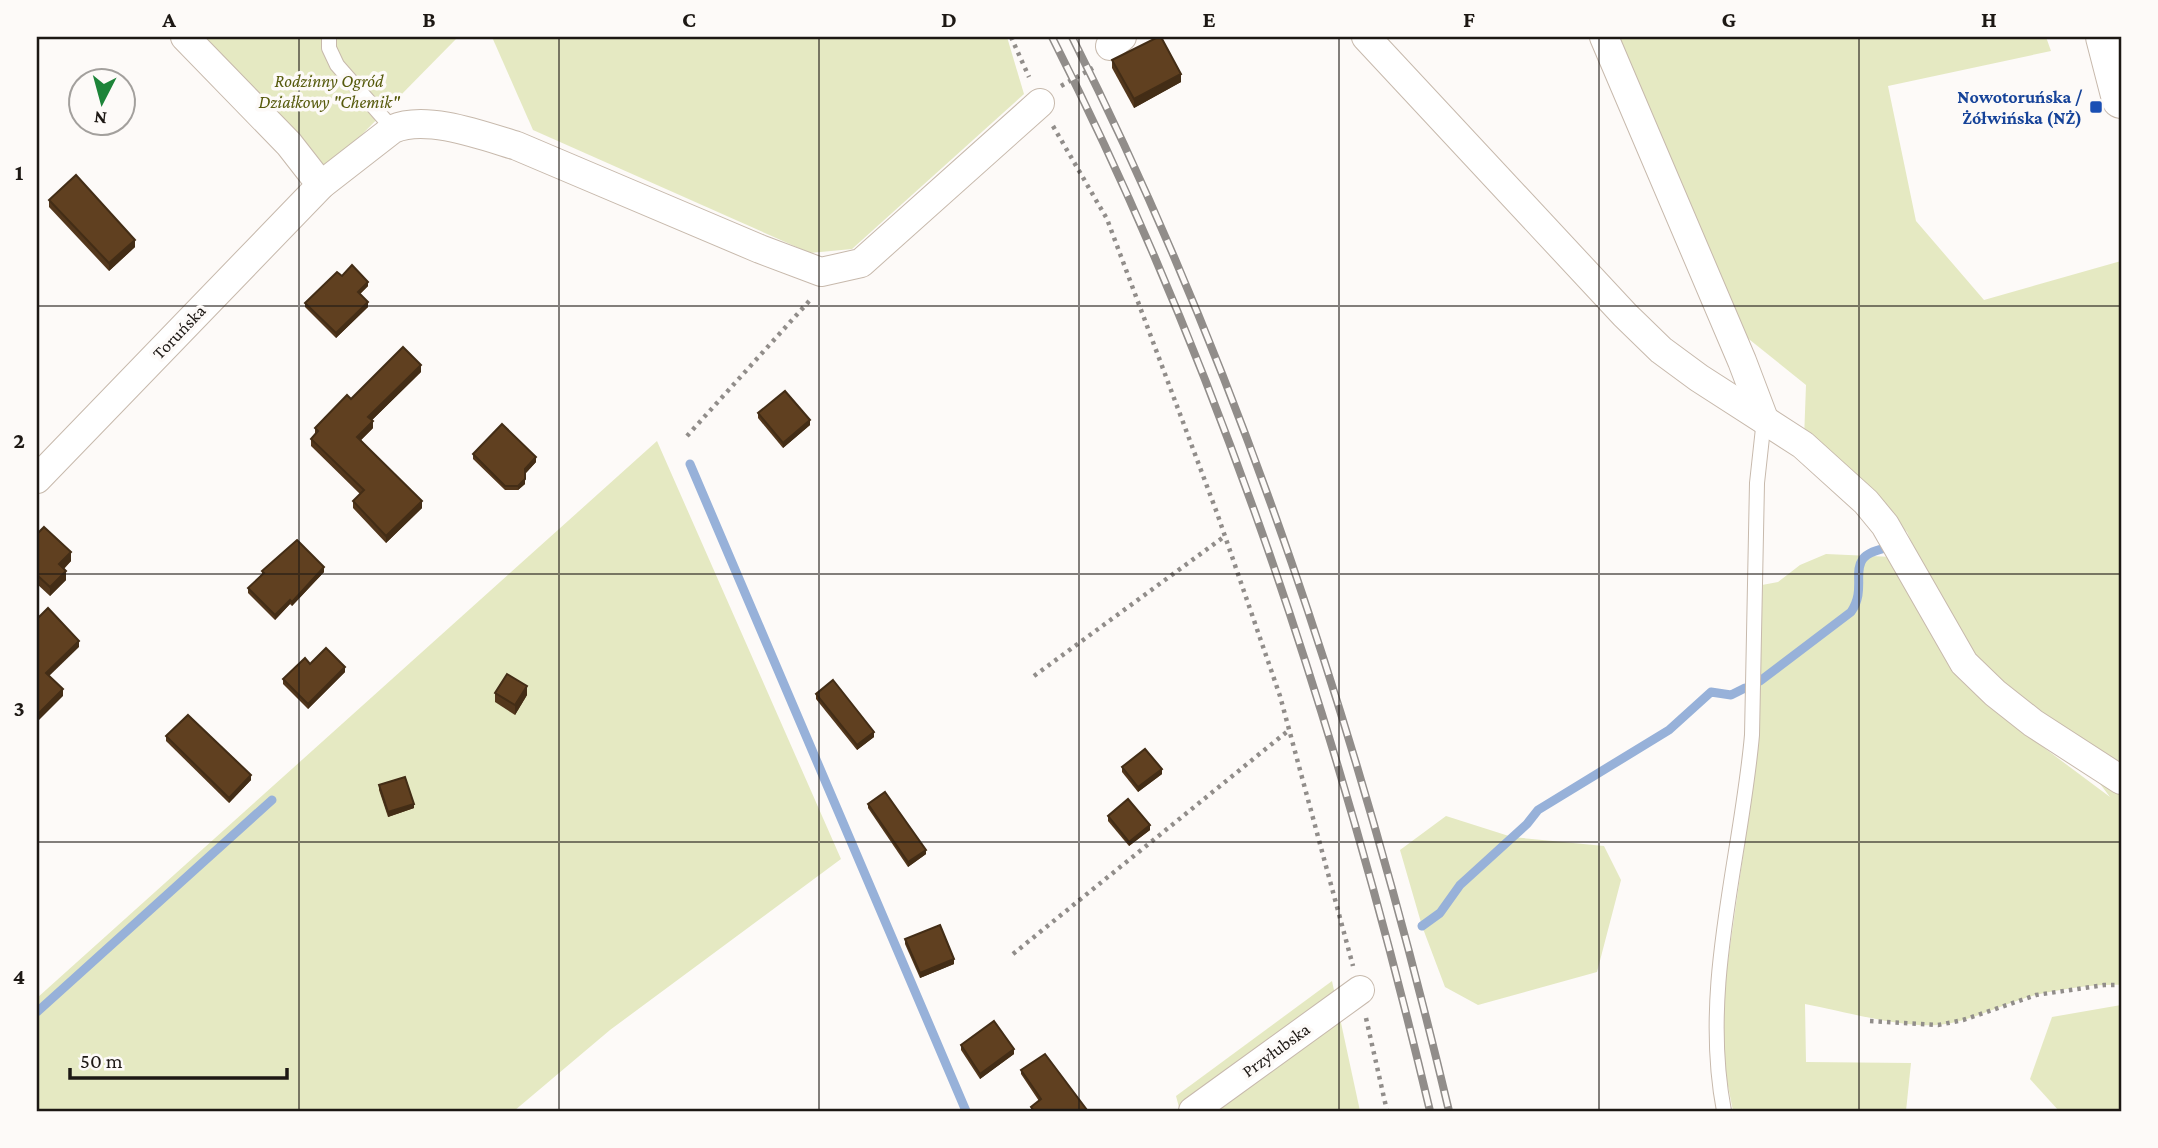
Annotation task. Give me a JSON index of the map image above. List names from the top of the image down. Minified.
{"streets":{"street":["Toruńska","Przyłubska"]},"parks":["Rodzinny Ogród Działkowy \"Chemik\""],"places":{"transit":["Nowotoruńska / Żółwińska (NŻ)"]},"scale_bar":"50 m","north":"bottom","grid":{"columns":["A","B","C","D","E","F","G","H"],"rows":["1","2","3","4"]}}
